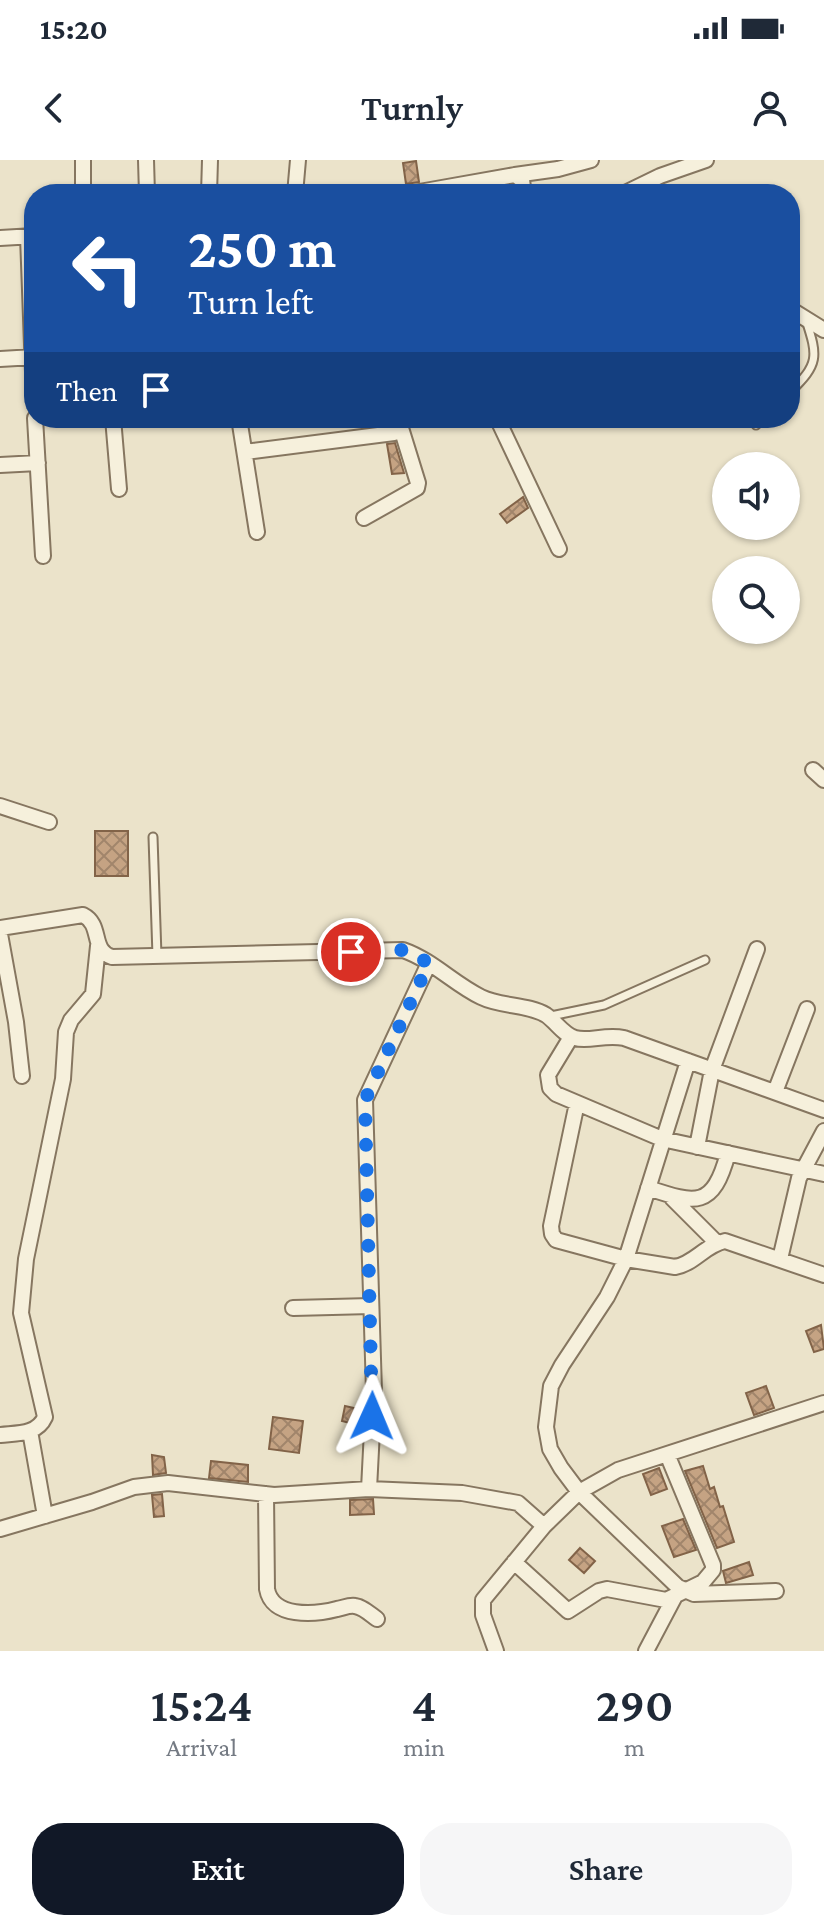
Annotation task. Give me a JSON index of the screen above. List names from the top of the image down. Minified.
{"page":{"status":"15:20","header":"Turnly","turn":["250 m","Turn left"],"then":"Then","eta":["15:24","Arrival","4","min","290","m"],"buttons":["Exit","Share"]}}
